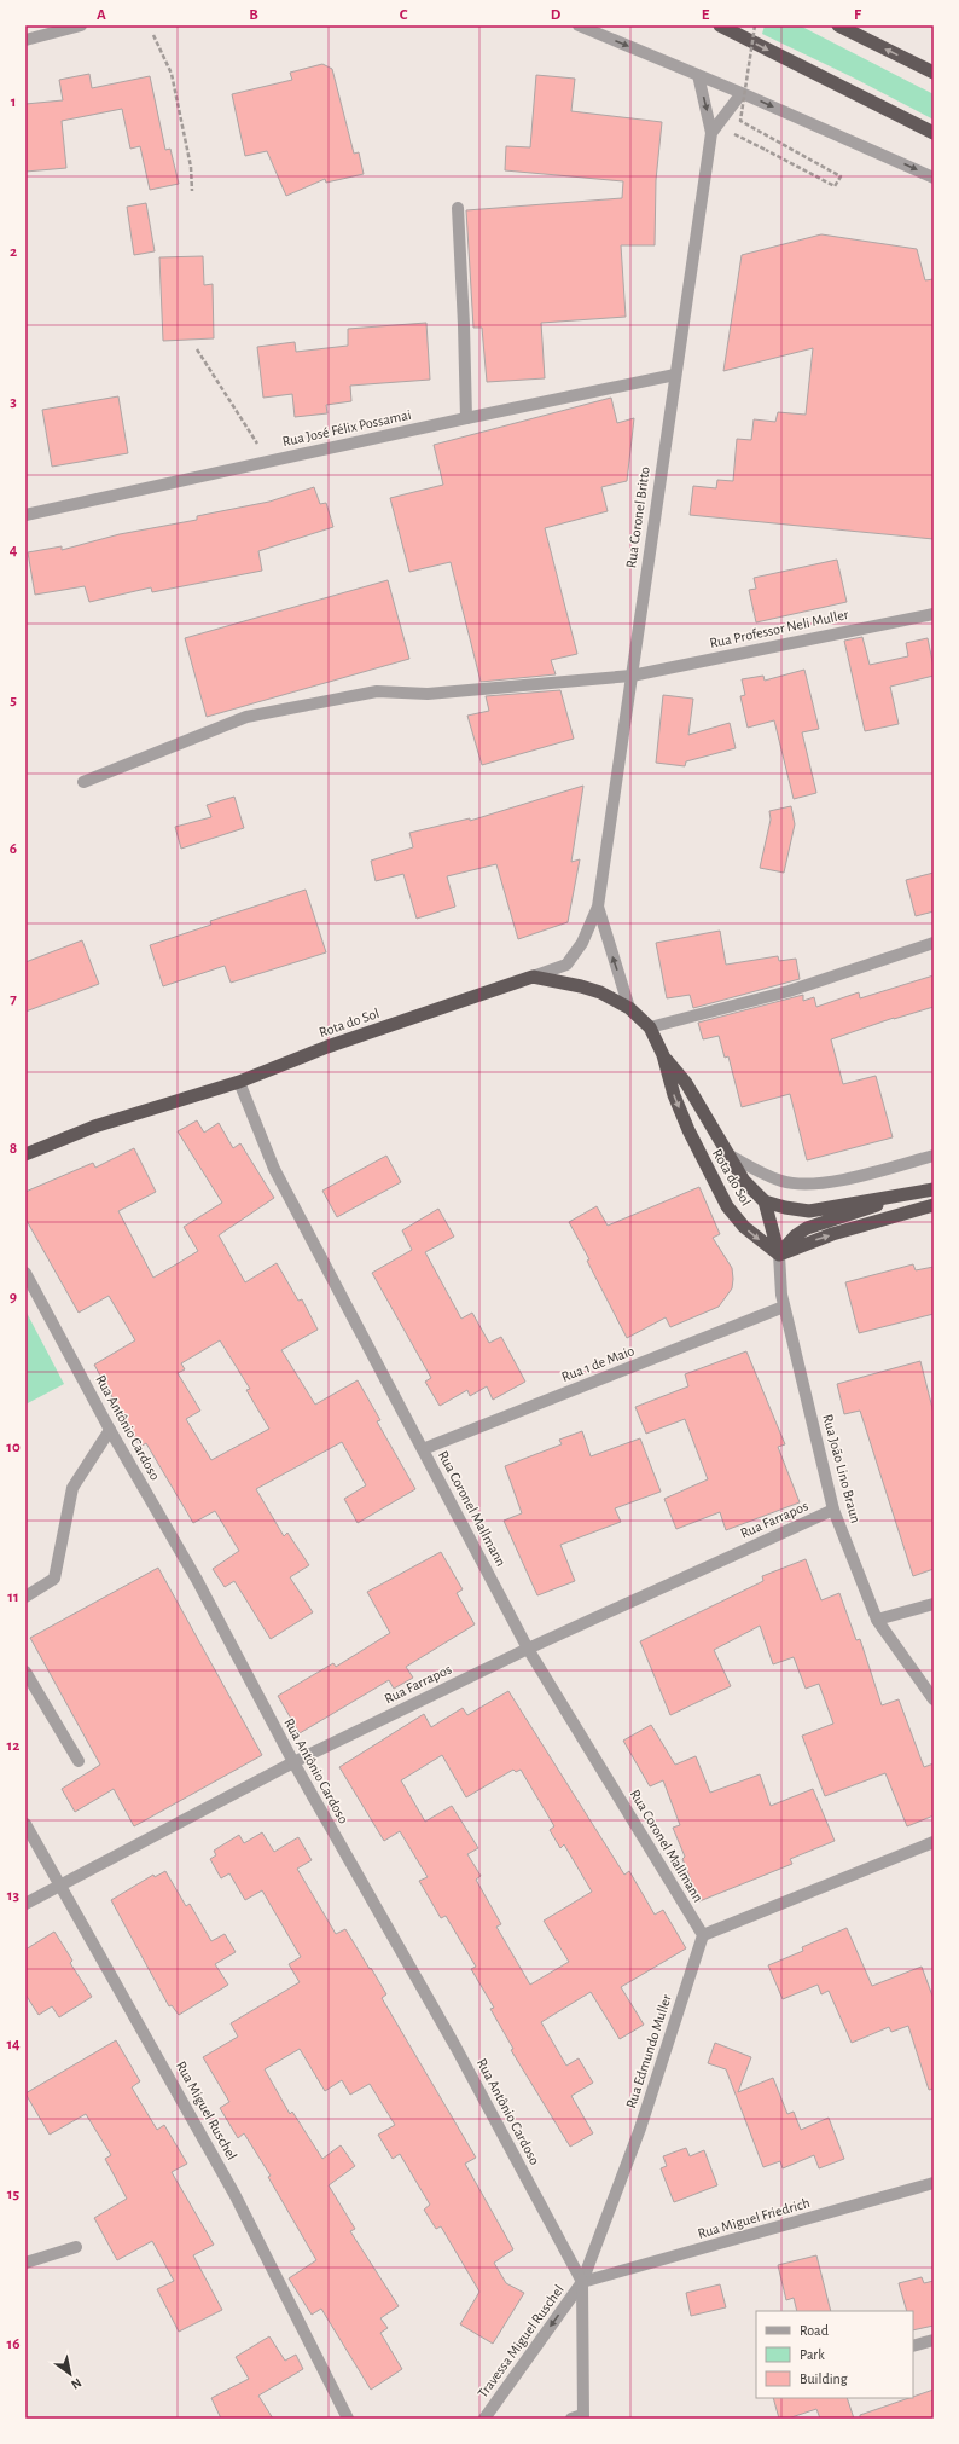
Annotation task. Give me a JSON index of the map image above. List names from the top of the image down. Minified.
{"streets":{"highway":["Rota do Sol"],"street":["Rua José Félix Possamai","Rua Coronel Britto","Rua Professor Neli Muller","Rua 1 de Maio","Rua Antônio Cardoso","Rua João Lino Braun","Rua Coronel Mallmann","Rua Farrapos","Rua Edmundo Muller","Rua Miguel Ruschel","Rua Miguel Friedrich","Travessa Miguel Ruschel"]},"crossings":[["Rua José Félix Possamai","Rua Coronel Britto"],["Rua Coronel Britto","Rua Professor Neli Muller"],["Rota do Sol","Rua João Lino Braun"],["Rota do Sol","Rua Coronel Mallmann"],["Rua 1 de Maio","Rua João Lino Braun"],["Rua 1 de Maio","Rua Coronel Mallmann"],["Rua Antônio Cardoso","Rua Farrapos"],["Rua Antônio Cardoso","Rua Edmundo Muller"],["Rua Antônio Cardoso","Rua Miguel Friedrich"],["Rua Antônio Cardoso","Travessa Miguel Ruschel"],["Rua João Lino Braun","Rua Farrapos"],["Rua Coronel Mallmann","Rua Farrapos"],["Rua Coronel Mallmann","Rua Edmundo Muller"],["Rua Farrapos","Rua Miguel Ruschel"],["Rua Edmundo Muller","Rua Miguel Friedrich"],["Rua Edmundo Muller","Travessa Miguel Ruschel"],["Rua Miguel Friedrich","Travessa Miguel Ruschel"]],"one_way":["Travessa Miguel Ruschel"],"legend":["Road","Park","Building"],"north":"bottom right","grid":{"columns":["A","B","C","D","E","F"],"rows":["1","2","3","4","5","6","7","8","9","10","11","12","13","14","15","16"]}}
